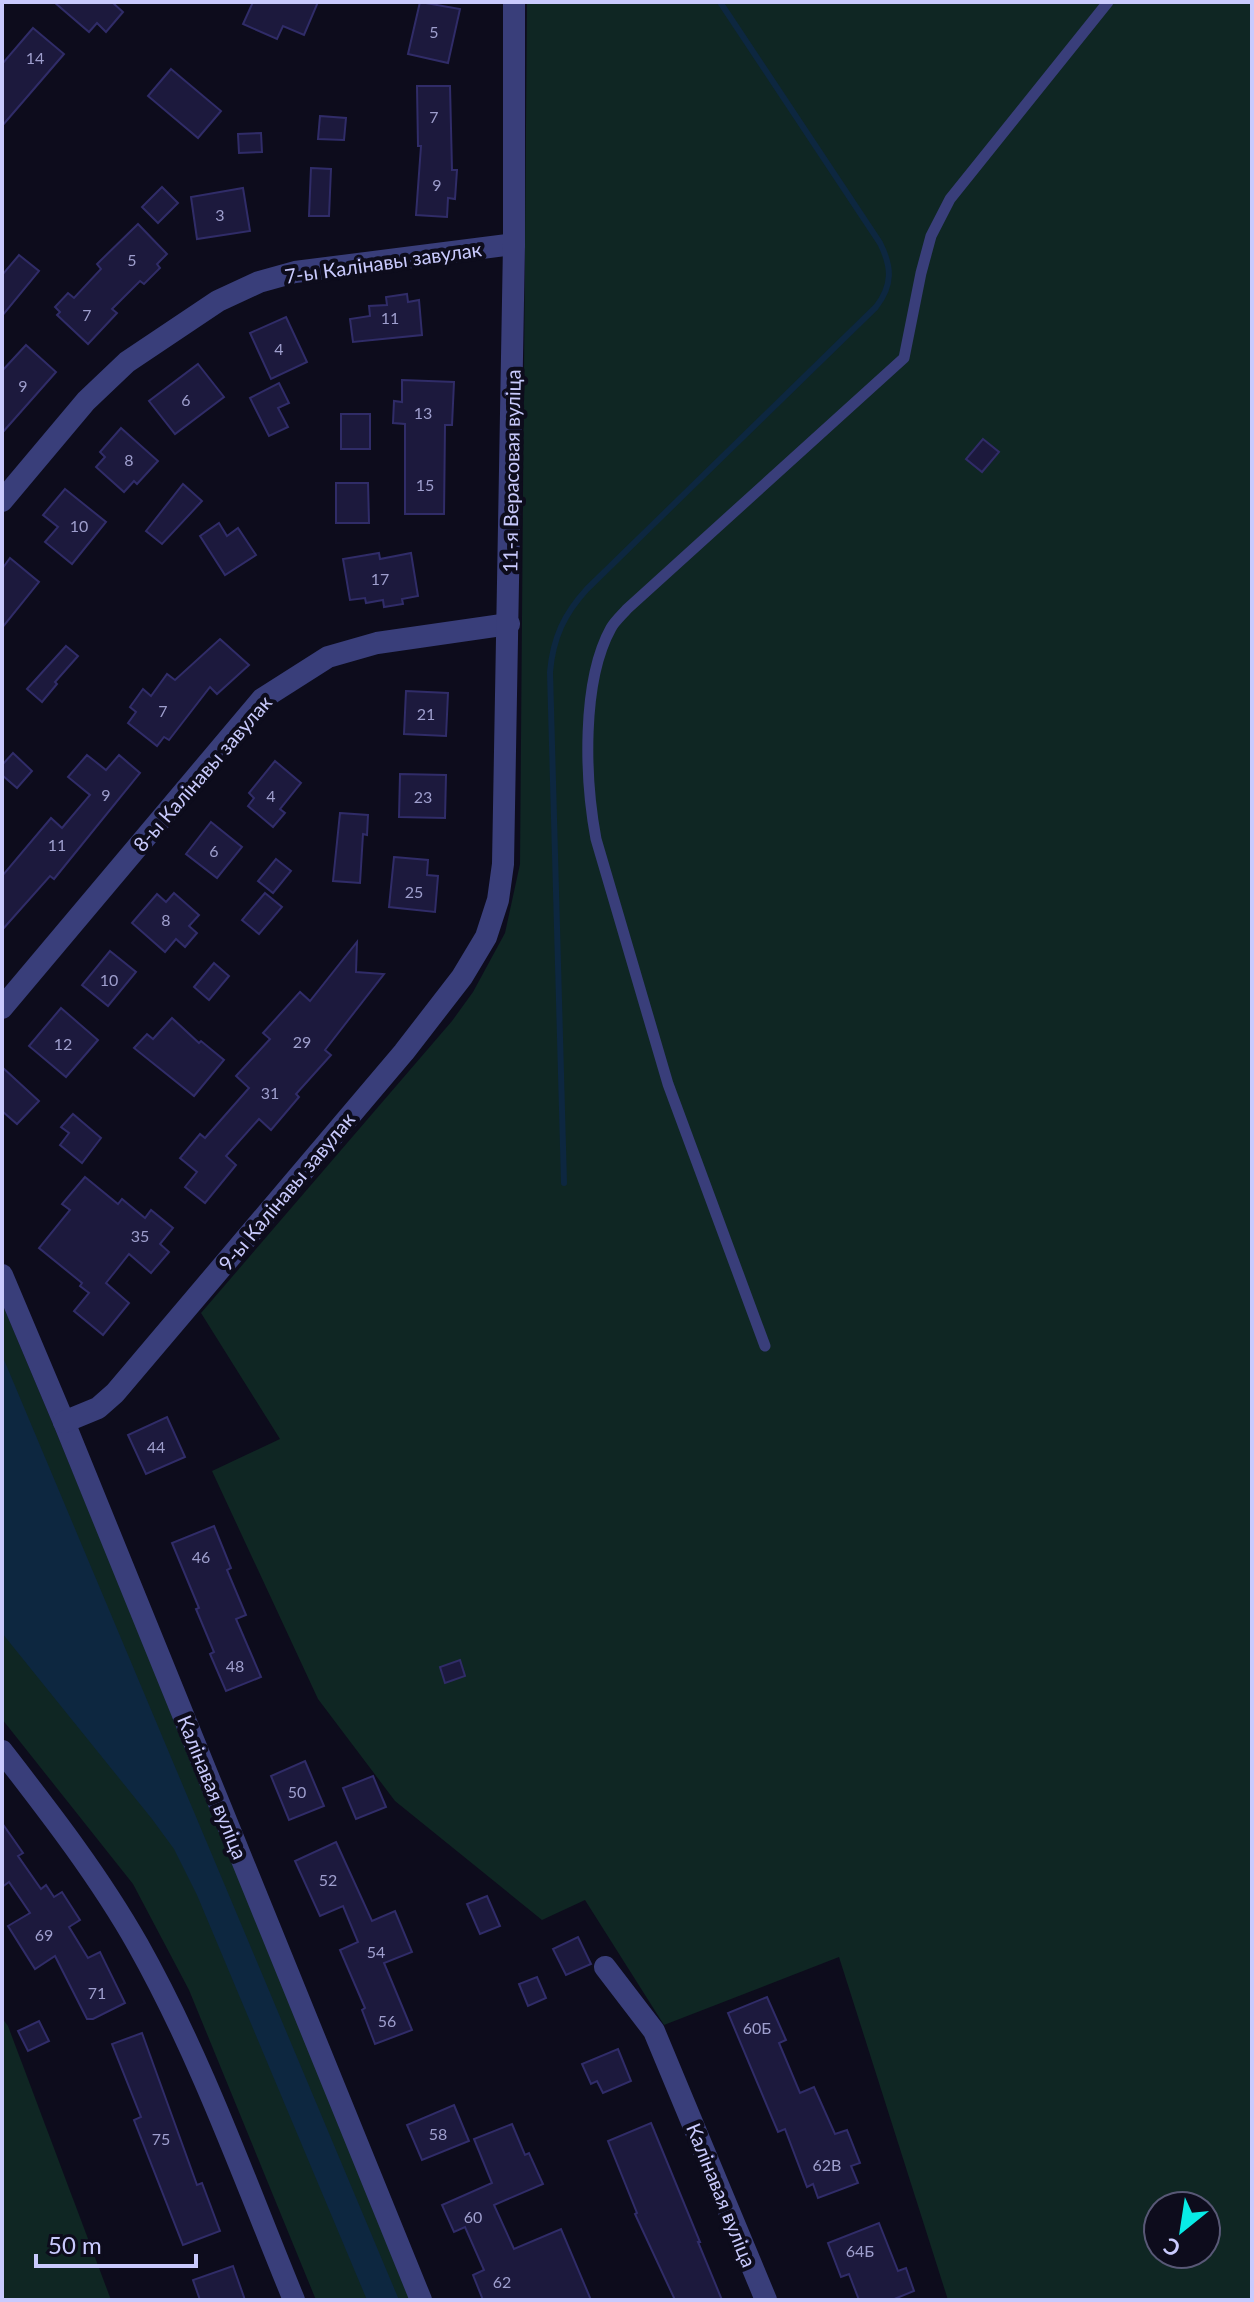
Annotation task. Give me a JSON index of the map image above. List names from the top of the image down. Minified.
{"streets":{"street":["7-ы Калінавы завулак","11-я Верасовая вуліца","8-ы Калінавы завулак","9-ы Калінавы завулак","Калінавая вуліца"]},"crossings":[["7-ы Калінавы завулак","11-я Верасовая вуліца"],["11-я Верасовая вуліца","8-ы Калінавы завулак"],["11-я Верасовая вуліца","9-ы Калінавы завулак"],["9-ы Калінавы завулак","Калінавая вуліца"]],"house_numbers":["5","14","7","9","3","5","7","11","4","9","6","13","8","15","10","17","7","21","9","4","23","11","6","25","8","10","29","12","31","35","44","46","48","50","52","69","54","71","56","60Б","58","75","62В","60","64Б","62"],"scale_bar":"50 m","north":"bottom left"}
